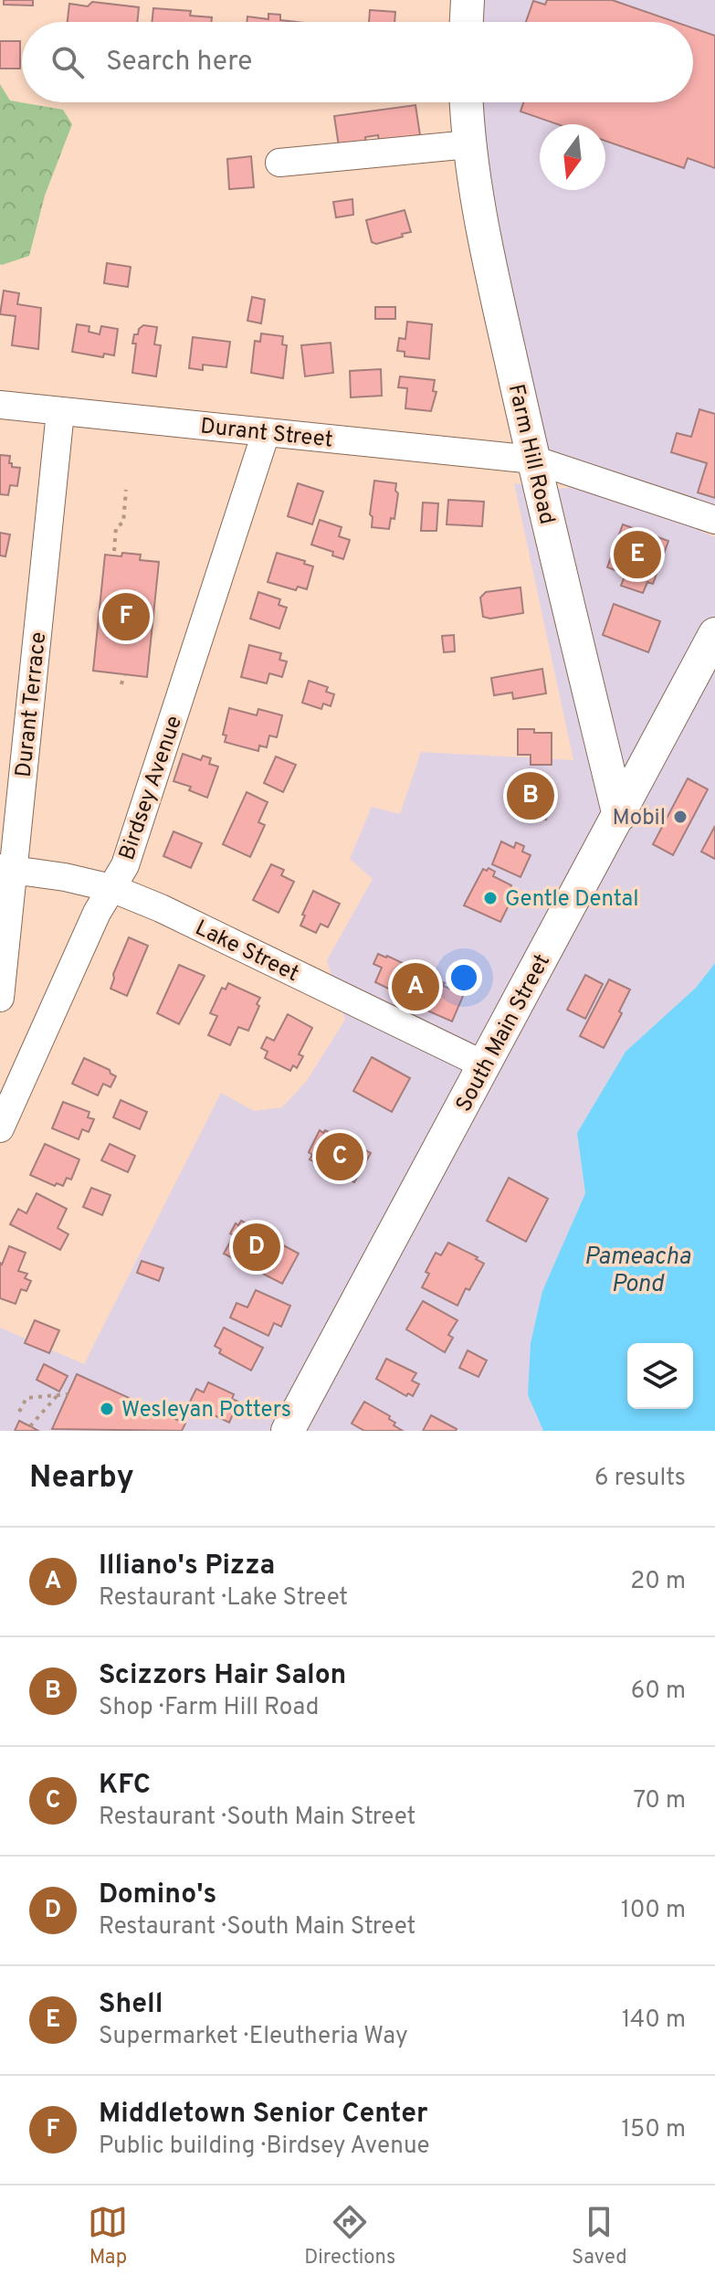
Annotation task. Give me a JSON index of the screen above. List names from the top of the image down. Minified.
{"streets":{"main road":["Farm Hill Road","South Main Street"],"street":["Durant Street","Durant Terrace","Birdsey Avenue","Lake Street"]},"crossings":[["Durant Street","Farm Hill Road"],["Durant Street","Durant Terrace"],["Durant Street","Birdsey Avenue"],["Farm Hill Road","South Main Street"],["Durant Terrace","Lake Street"],["Birdsey Avenue","Lake Street"],["Lake Street","South Main Street"]],"water":["Pameacha Pond"],"places":["Mobil","Gentle Dental","Wesleyan Potters"],"north":"bottom","page":{"search":"Search here","pins":["E","F","B","A","C","D"],"heading":["Nearby","6 results"],"list":[{"mark":"A","name":"Illiano's Pizza","note":"Restaurant · Lake Street","value":"20 m"},{"mark":"B","name":"Scizzors Hair Salon","note":"Shop · Farm Hill Road","value":"60 m"},{"mark":"C","name":"KFC","note":"Restaurant · South Main Street","value":"70 m"},{"mark":"D","name":"Domino's","note":"Restaurant · South Main Street","value":"100 m"},{"mark":"E","name":"Shell","note":"Supermarket · Eleutheria Way","value":"140 m"},{"mark":"F","name":"Middletown Senior Center","note":"Public building · Birdsey Avenue","value":"150 m"}],"nav":["Map","Directions","Saved"]}}
